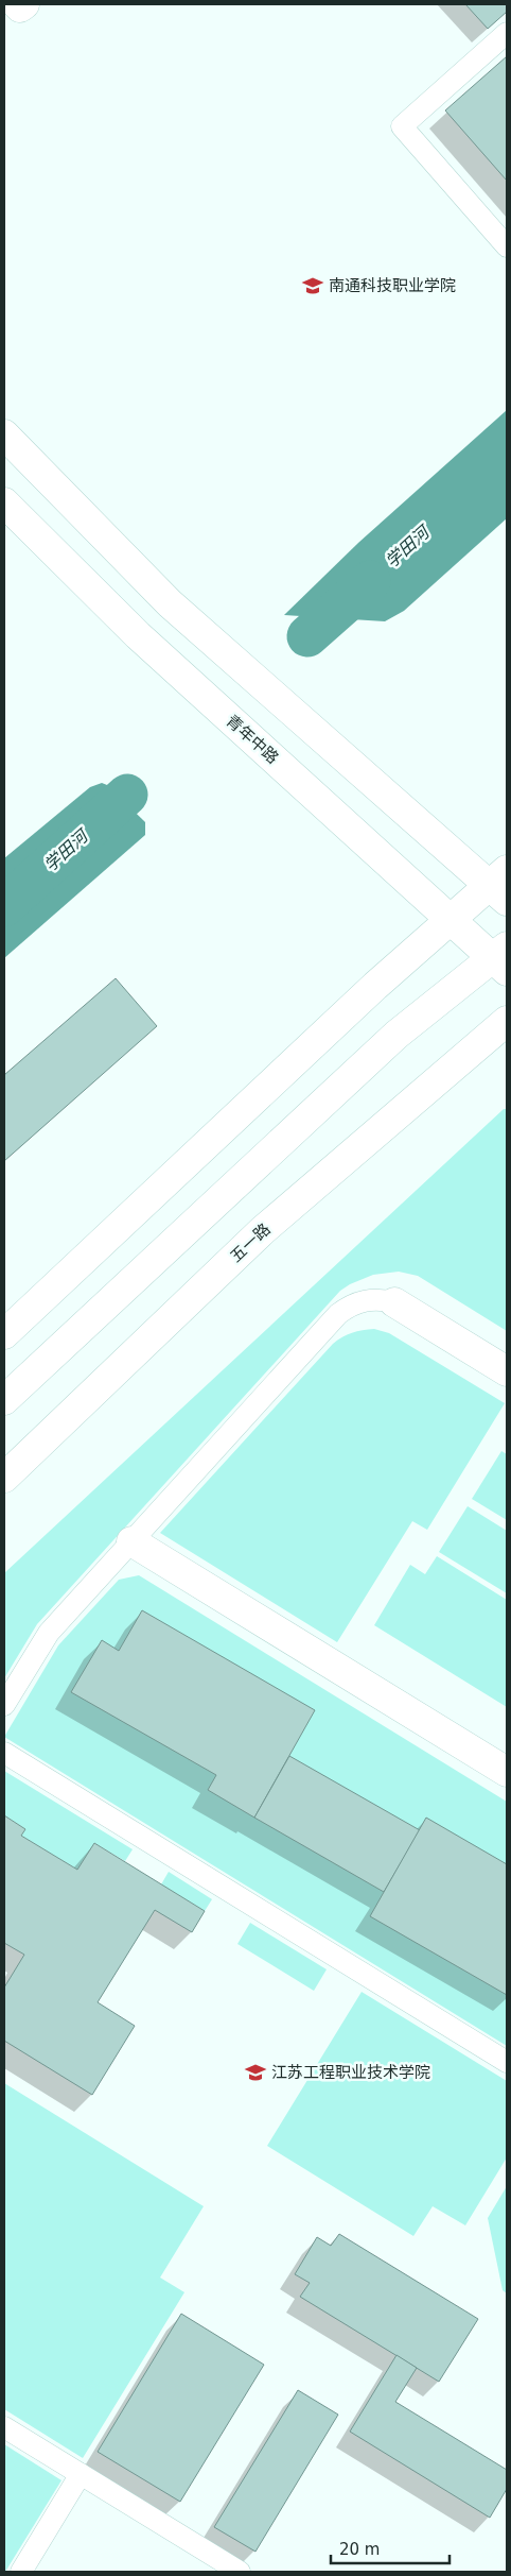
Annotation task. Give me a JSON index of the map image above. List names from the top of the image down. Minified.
{"streets":{"main road":["青年中路","五一路"]},"water":["学田河"],"places":{"school or university":["南通科技职业学院","江苏工程职业技术学院"]},"scale_bar":"20 m"}
